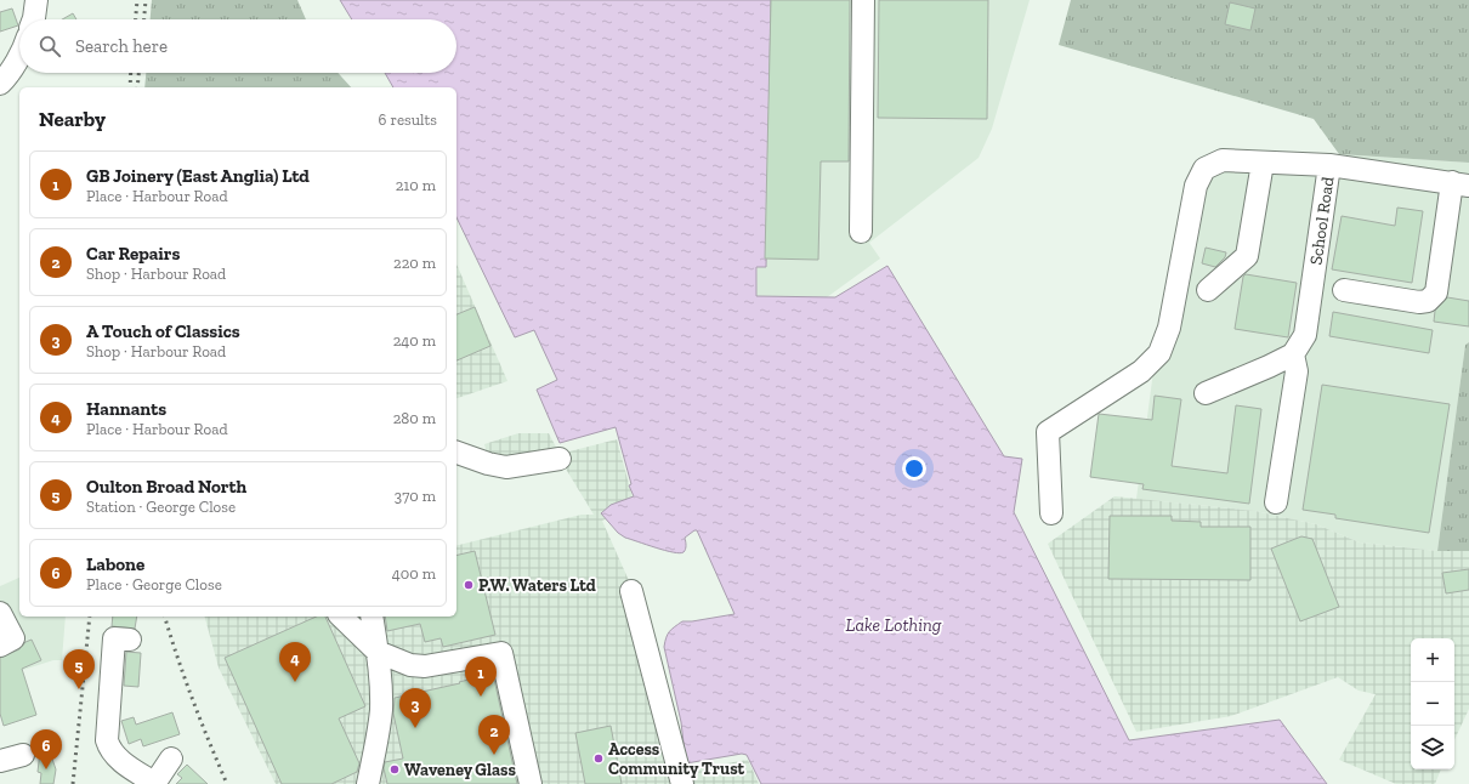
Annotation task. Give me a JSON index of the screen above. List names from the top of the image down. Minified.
{"streets":{"street":["School Road"]},"water":["Lake Lothing"],"places":["P.W. Waters Ltd","Access Community Trust","Waveney Glass"],"page":{"search":"Search here","heading":["Nearby","6 results"],"list":[{"mark":"1","name":"GB Joinery (East Anglia) Ltd","note":"Place · Harbour Road","value":"210 m"},{"mark":"2","name":"Car Repairs","note":"Shop · Harbour Road","value":"220 m"},{"mark":"3","name":"A Touch of Classics","note":"Shop · Harbour Road","value":"240 m"},{"mark":"4","name":"Hannants","note":"Place · Harbour Road","value":"280 m"},{"mark":"5","name":"Oulton Broad North","note":"Station · George Close","value":"370 m"},{"mark":"6","name":"Labone","note":"Place · George Close","value":"400 m"}],"map_buttons":["+","−"],"pins":["4","5","1","3","2","6"]}}
